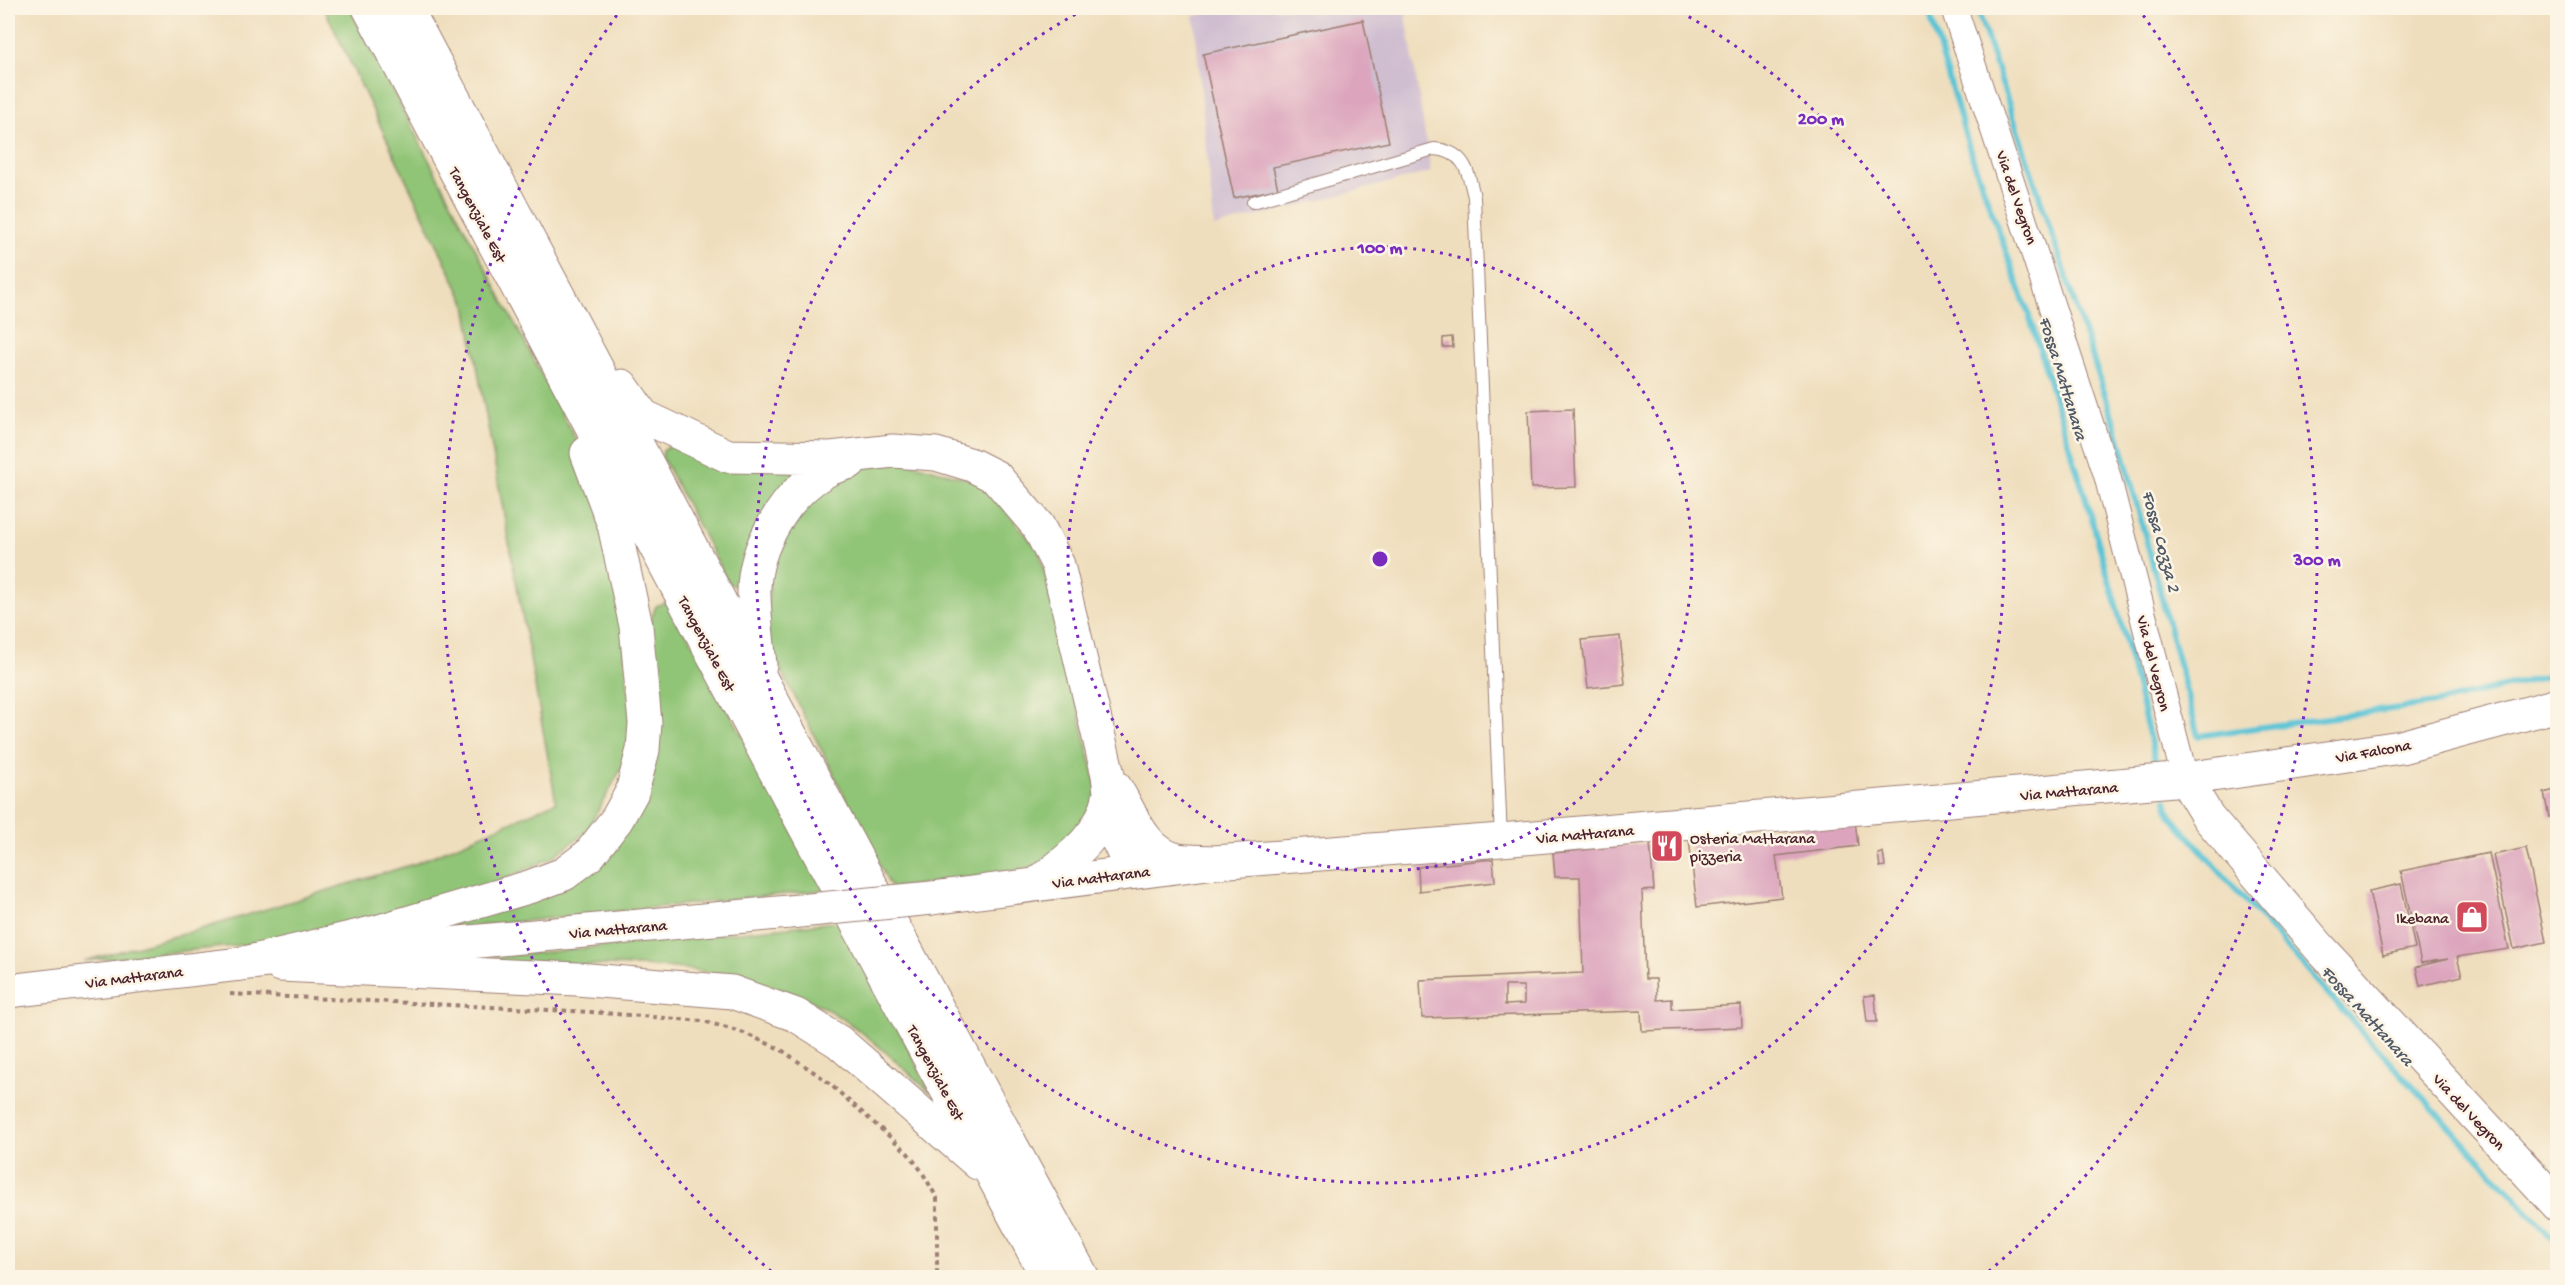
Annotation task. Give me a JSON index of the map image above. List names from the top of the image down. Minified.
{"streets":{"main road":["Via del Vegron","Tangenziale Est","Via Falcona","Via Mattarana"]},"crossings":[["Via del Vegron","Via Falcona"],["Via del Vegron","Via Mattarana"],["Via Falcona","Via Mattarana"]],"water":["Fossa Mattanara","Fossa Cozza 2"],"places":{"restaurant":["Osteria Mattarana pizzeria"],"shop":["Ikebana"]},"rings":["200 m","100 m","300 m"]}
